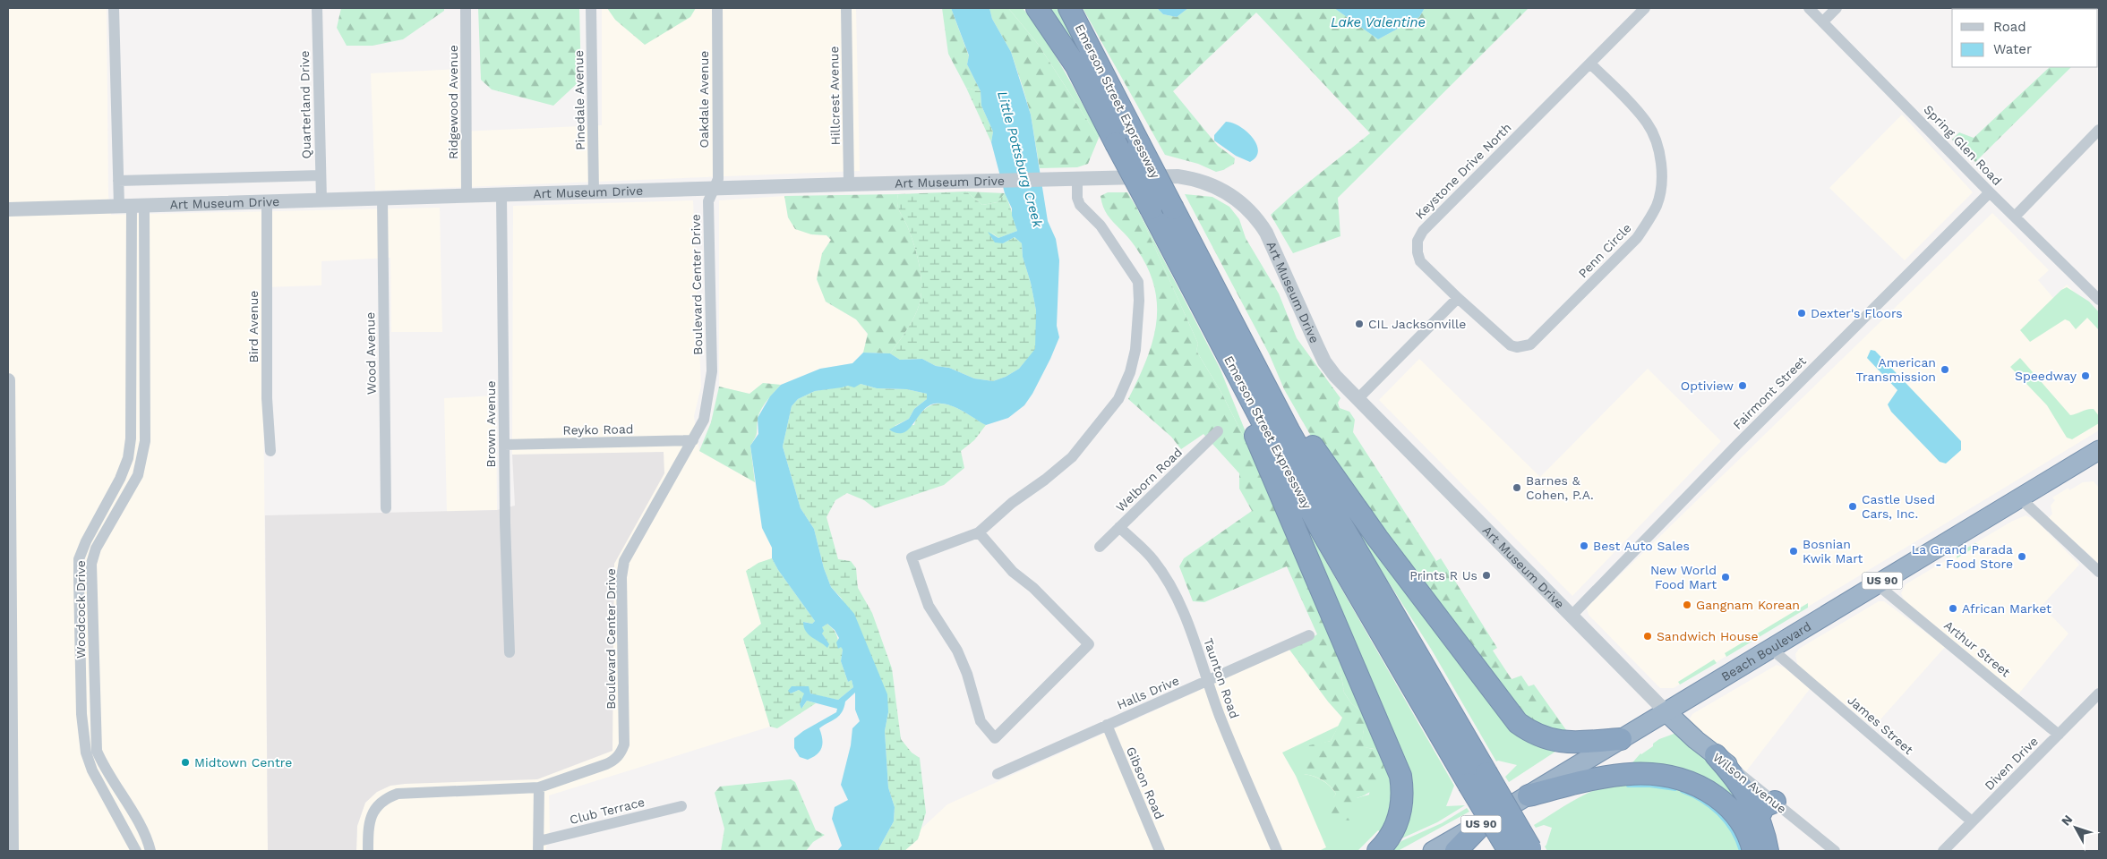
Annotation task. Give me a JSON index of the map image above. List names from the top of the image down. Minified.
{"streets":{"highway":["Emerson Street Expressway","US 90","Beach Boulevard","Wilson Avenue"],"street":["Hillcrest Avenue","Oakdale Avenue","Pinedale Avenue","Ridgewood Avenue","Quarterland Drive","Spring Glen Road","Keystone Drive North","Art Museum Drive","Penn Circle","Boulevard Center Drive","Bird Avenue","Wood Avenue","Fairmont Street","Brown Avenue","Reyko Road","Welborn Road","Woodcock Drive","Arthur Street","Taunton Road","Halls Drive","James Street","Diven Drive","Gibson Road","Club Terrace"]},"crossings":[["Hillcrest Avenue","Art Museum Drive"],["Oakdale Avenue","Art Museum Drive"],["Oakdale Avenue","Boulevard Center Drive"],["Pinedale Avenue","Art Museum Drive"],["Ridgewood Avenue","Art Museum Drive"],["Quarterland Drive","Art Museum Drive"],["Spring Glen Road","Fairmont Street"],["Keystone Drive North","Penn Circle"],["Art Museum Drive","Boulevard Center Drive"],["Art Museum Drive","Bird Avenue"],["Art Museum Drive","Wood Avenue"],["Art Museum Drive","Fairmont Street"],["Art Museum Drive","Brown Avenue"],["Art Museum Drive","Woodcock Drive"],["Art Museum Drive","Beach Boulevard"],["Art Museum Drive","Wilson Avenue"],["Boulevard Center Drive","Reyko Road"],["Brown Avenue","Reyko Road"],["Welborn Road","Taunton Road"],["Arthur Street","Beach Boulevard"],["Arthur Street","Diven Drive"],["Beach Boulevard","James Street"],["Beach Boulevard","Wilson Avenue"],["Taunton Road","Halls Drive"],["Halls Drive","Gibson Road"],["James Street","Diven Drive"]],"water":["Lake Valentine","Little Pottsburg Creek"],"places":["Dexter's Floors","CIL Jacksonville","American Transmission","Speedway","Optiview","Barnes & Cohen, P.A.","Castle Used Cars, Inc.","Best Auto Sales","Bosnian Kwik Mart","La Grand Parada - Food Store","Prints R Us","New World Food Mart","Gangnam Korean","African Market","Sandwich House","Midtown Centre"],"legend":["Road","Water"],"north":"top left"}
